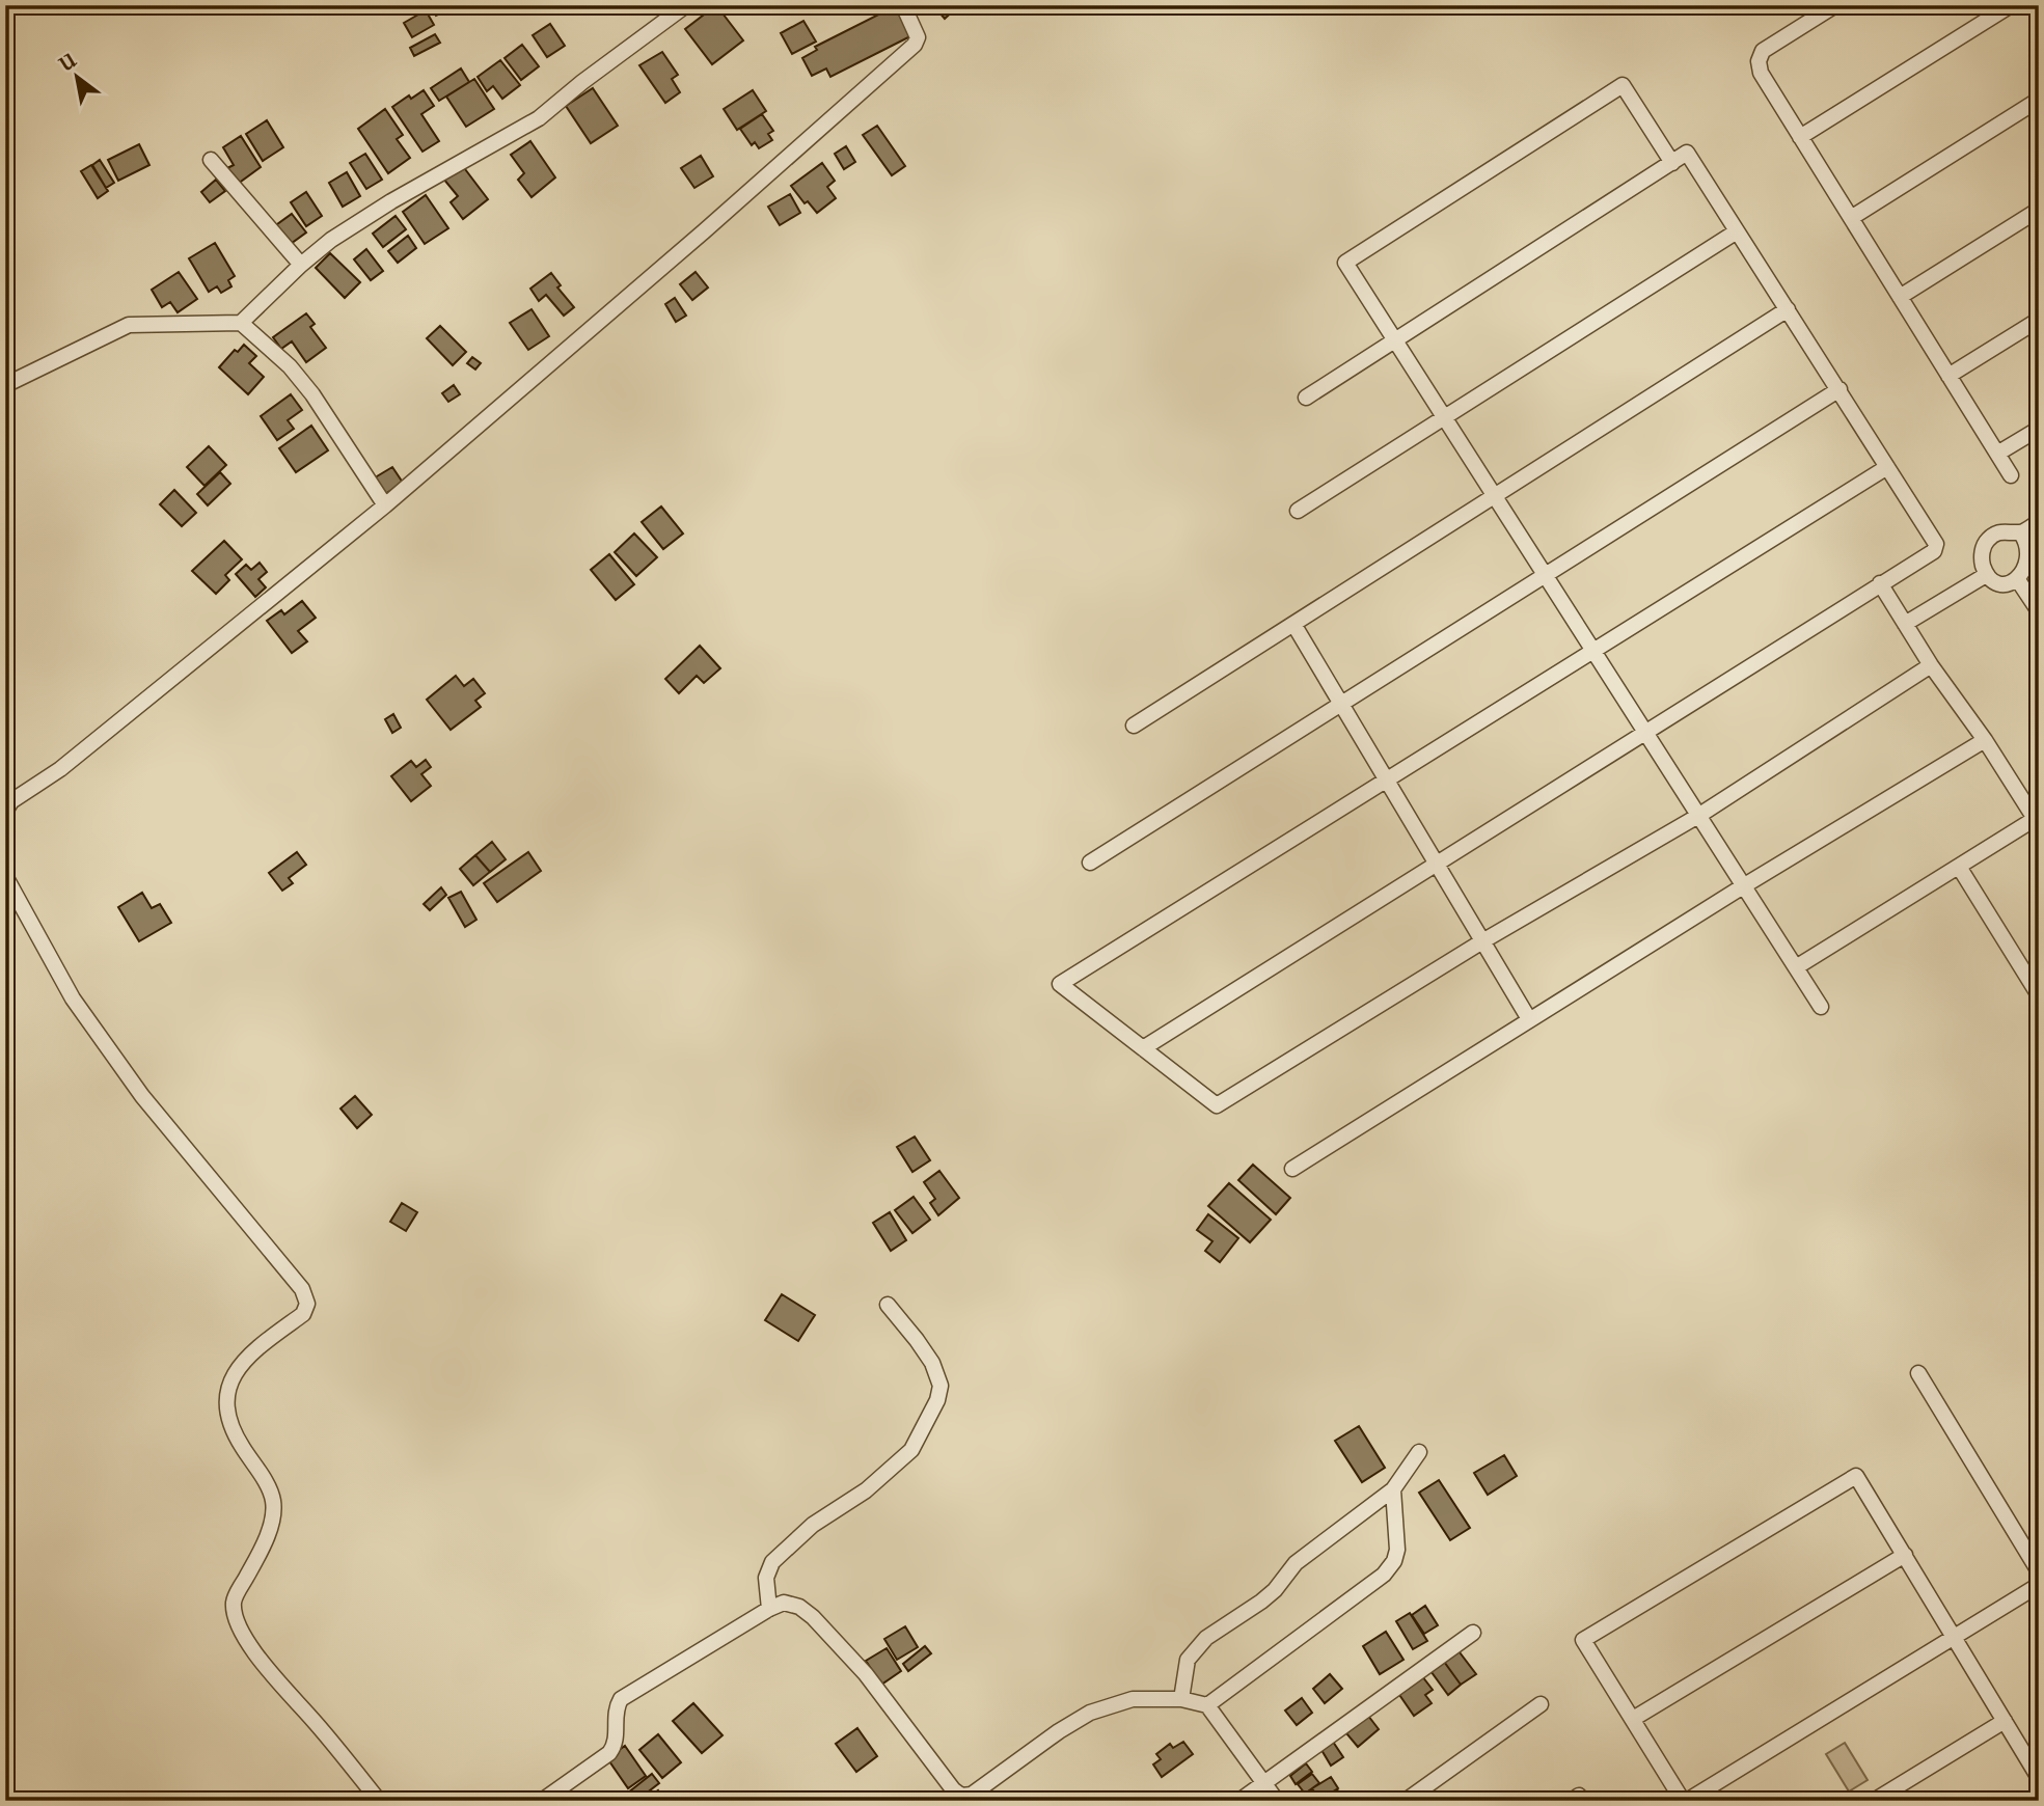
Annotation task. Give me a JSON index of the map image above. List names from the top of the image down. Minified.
{"north":"top left"}
